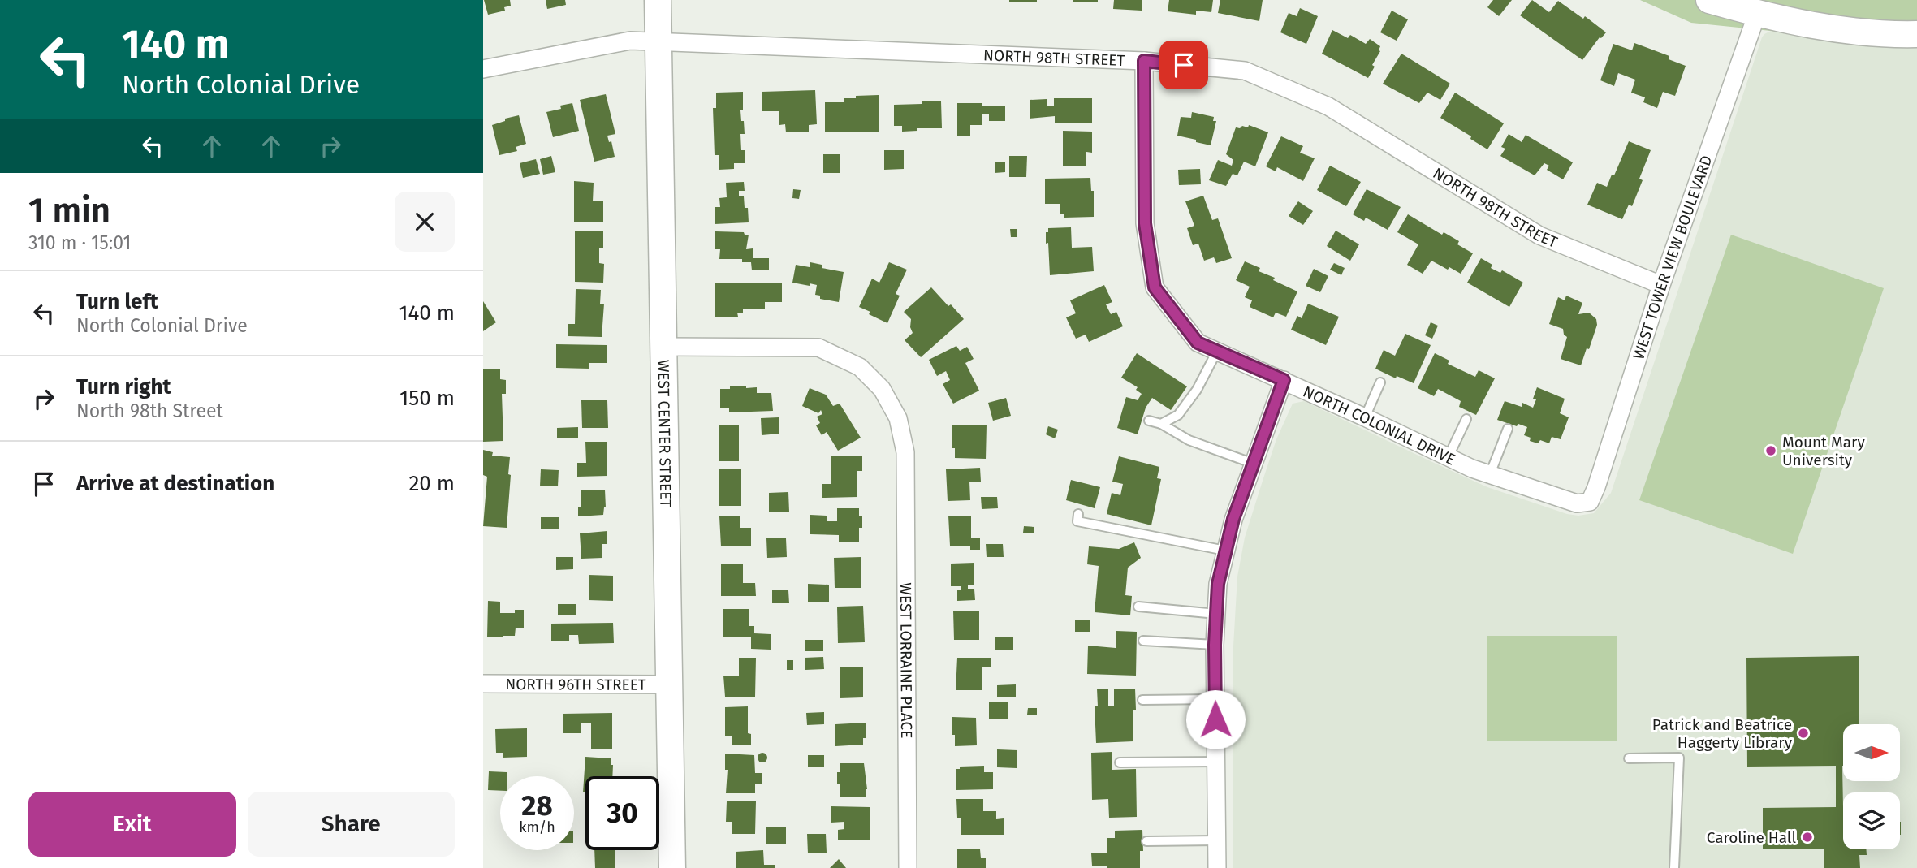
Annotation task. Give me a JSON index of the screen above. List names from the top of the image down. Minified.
{"streets":{"street":["NORTH 98TH STREET","WEST TOWER VIEW BOULEVARD","NORTH COLONIAL DRIVE","WEST CENTER STREET","WEST LORRAINE PLACE","NORTH 96TH STREET"]},"crossings":[["NORTH 98TH STREET","WEST TOWER VIEW BOULEVARD"],["NORTH 98TH STREET","NORTH COLONIAL DRIVE"],["NORTH 98TH STREET","WEST CENTER STREET"],["WEST TOWER VIEW BOULEVARD","NORTH COLONIAL DRIVE"],["WEST CENTER STREET","WEST LORRAINE PLACE"],["WEST CENTER STREET","NORTH 96TH STREET"]],"places":["Mount Mary University","Patrick and Beatrice Haggerty Library","Caroline Hall"],"north":"right","page":{"turn":["140 m","North Colonial Drive"],"heading":["1 min","310 m · 15:01"],"list":[{"name":"Turn left","note":"North Colonial Drive","value":"140 m"},{"name":"Turn right","note":"North 98th Street","value":"150 m"},{"name":"Arrive at destination","value":"20 m"}],"speed":"28 km/h","limit":"30","buttons":["Exit","Share"]}}
